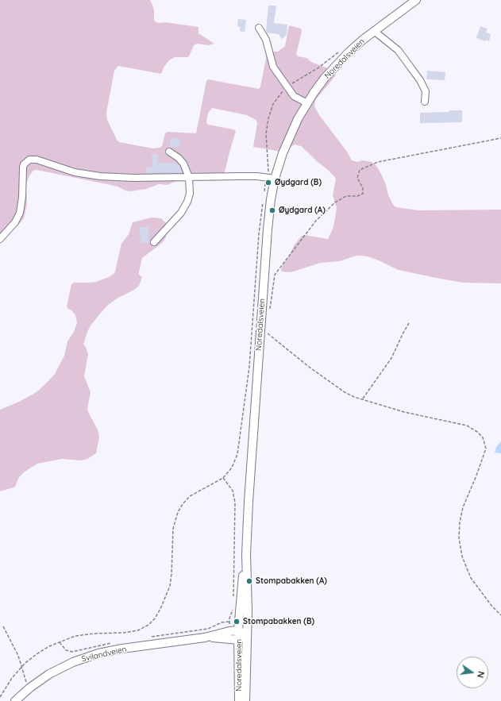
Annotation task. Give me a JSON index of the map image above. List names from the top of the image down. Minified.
{"streets":{"main road":["Noredalsveien","Svilandveien"]},"crossings":[["Noredalsveien","Svilandveien"]],"places":["Øydgard (B)","Øydgard (A)","Stompabakken (A)","Stompabakken (B)"],"north":"right"}
